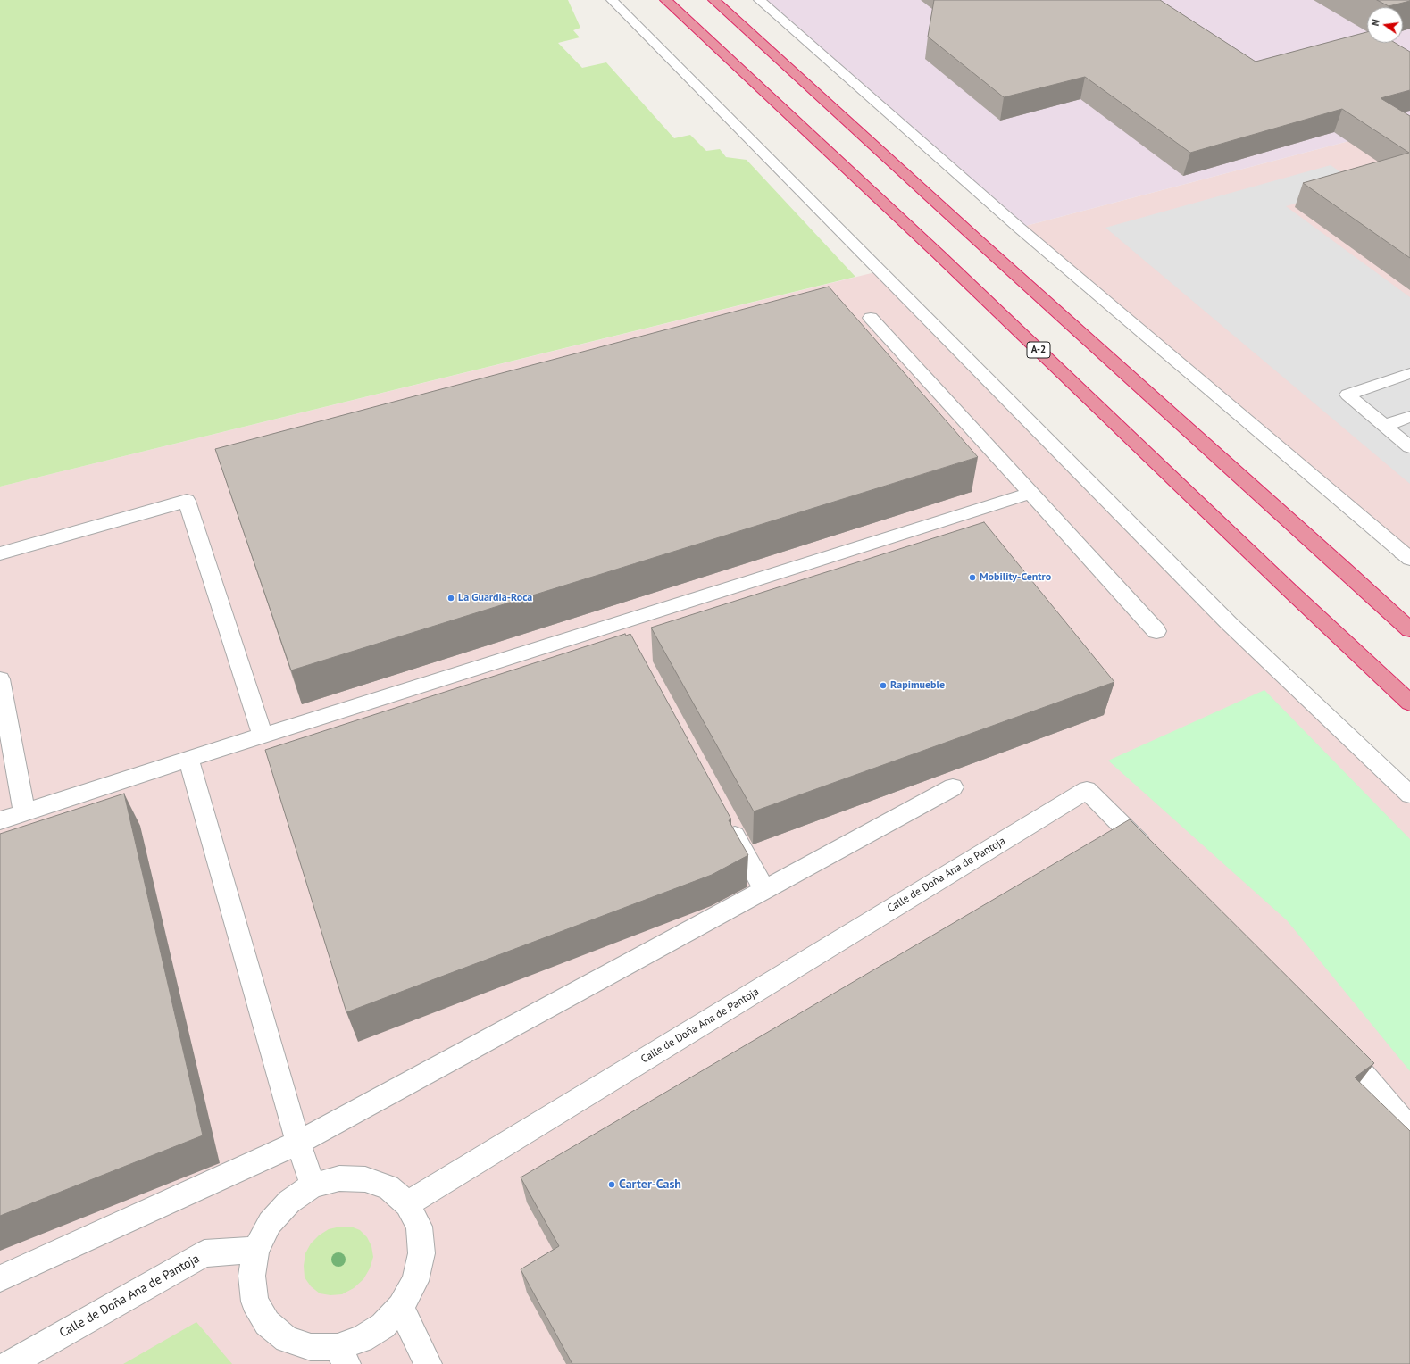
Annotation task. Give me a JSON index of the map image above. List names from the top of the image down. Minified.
{"streets":{"highway":["A-2"],"street":["Calle de Doña Ana de Pantoja"]},"places":["Mobility-Centro","La Guardia-Roca","Rapimueble","Carter-Cash"],"north":"left"}
